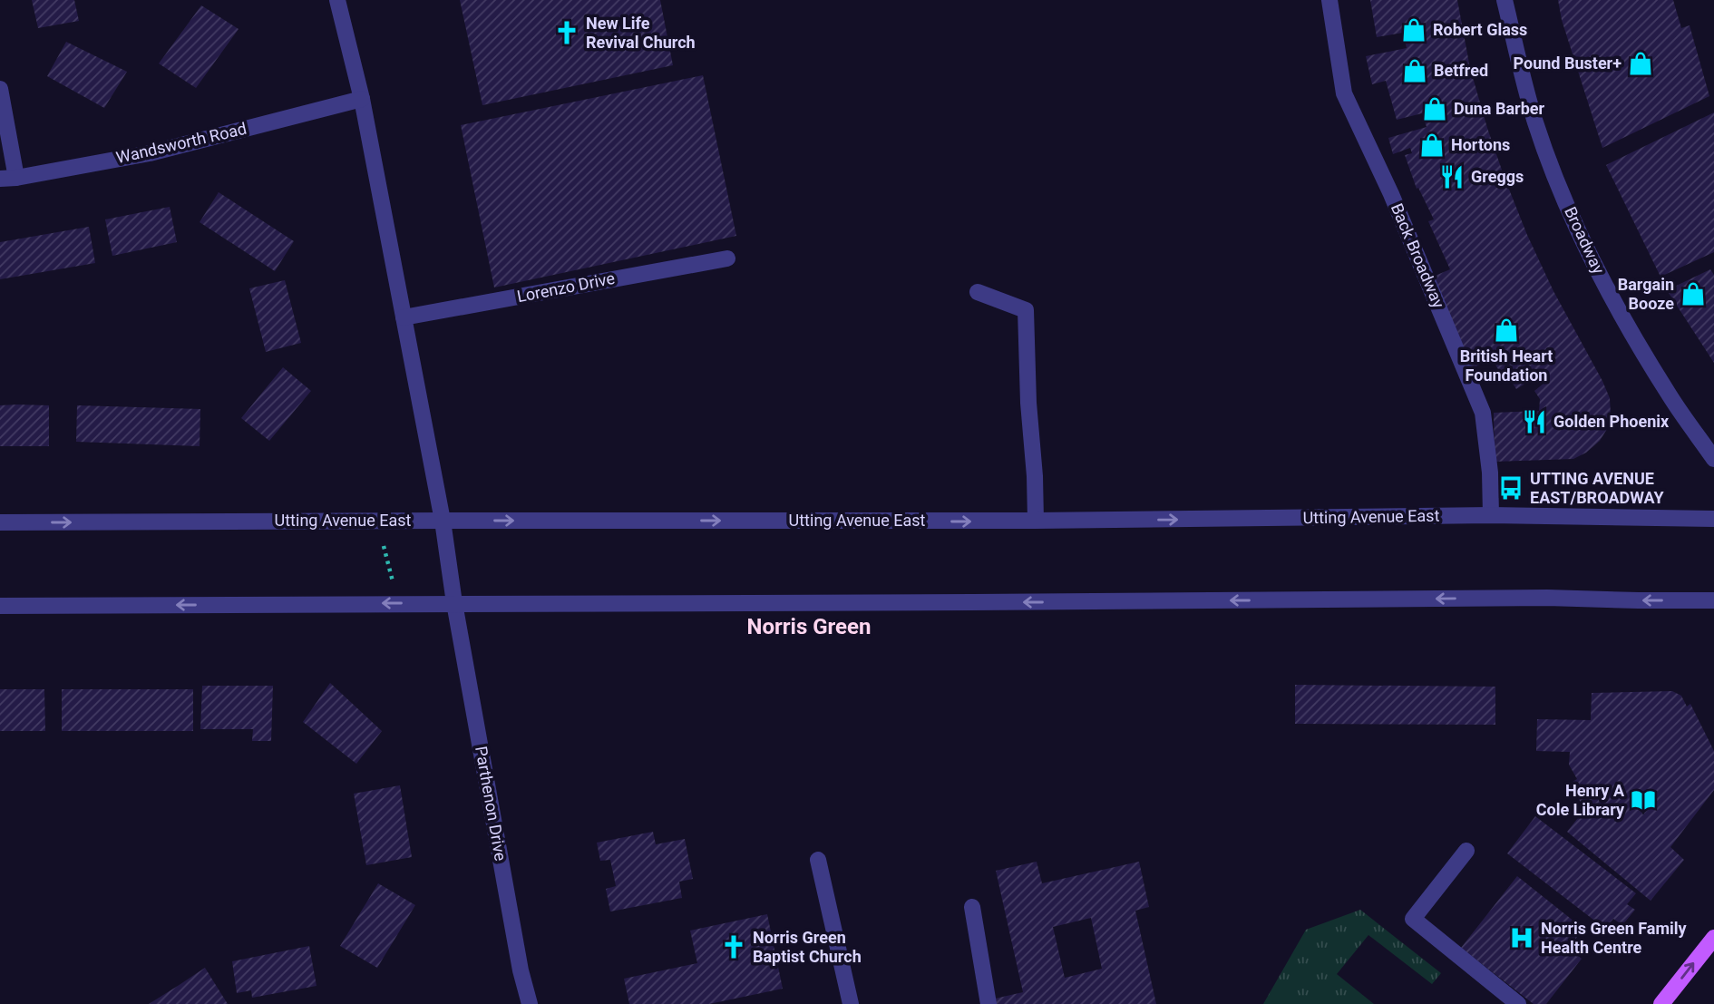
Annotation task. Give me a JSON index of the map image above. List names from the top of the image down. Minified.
{"streets":{"street":["Wandsworth Road","Broadway","Back Broadway","Lorenzo Drive","Utting Avenue East","Parthenon Drive"]},"crossings":[["Back Broadway","Utting Avenue East"]],"districts":["Norris Green"],"places":{"shop":["Robert Glass","Pound Buster+","Betfred","Duna Barber","Hortons","Bargain Booze","British Heart Foundation"],"church":["New Life Revival Church","Norris Green Baptist Church"],"restaurant":["Greggs","Golden Phoenix"],"bus stop":["UTTING AVENUE EAST/BROADWAY"],"library":["Henry A Cole Library"],"hospital":["Norris Green Family Health Centre"]}}
